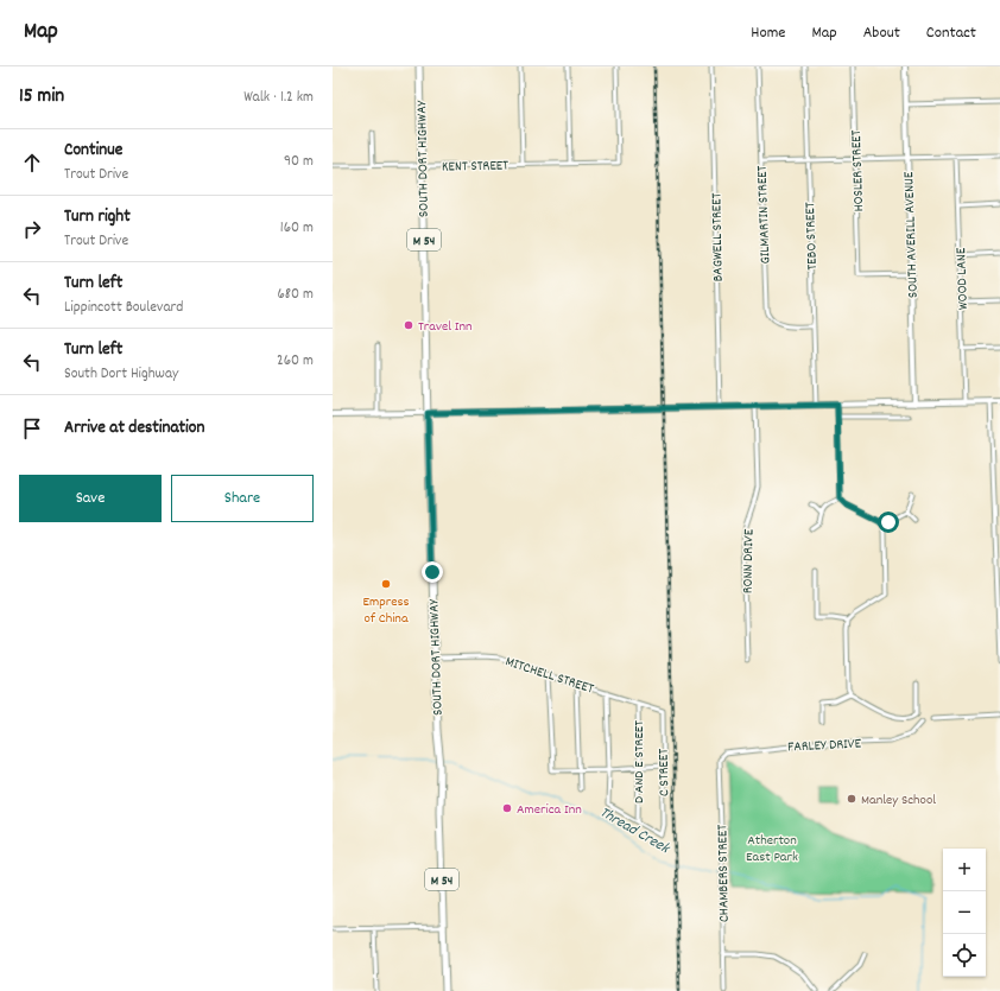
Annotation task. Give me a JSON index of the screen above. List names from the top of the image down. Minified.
{"streets":{"main road":["SOUTH DORT HIGHWAY","M 54"],"street":["KENT STREET","HOSLER STREET","GILMARTIN STREET","SOUTH AVERILL AVENUE","TEBO STREET","BAGWELL STREET","WOOD LANE","RONN DRIVE","MITCHELL STREET","FARLEY DRIVE","D AND E STREET","C STREET","CHAMBERS STREET"]},"crossings":[["SOUTH DORT HIGHWAY","KENT STREET"],["SOUTH DORT HIGHWAY","MITCHELL STREET"],["HOSLER STREET","SOUTH AVERILL AVENUE"],["GILMARTIN STREET","TEBO STREET"],["MITCHELL STREET","D AND E STREET"],["MITCHELL STREET","C STREET"],["FARLEY DRIVE","CHAMBERS STREET"],["D AND E STREET","C STREET"]],"water":["Thread Creek"],"parks":["Atherton East Park"],"places":["Travel Inn","Empress of China","Manley School","America Inn"],"page":{"header":"Map","nav":["Home","Map","About","Contact"],"heading":["15 min","Walk · 1.2 km"],"list":[["Continue","Trout Drive","90 m"],["Turn right","Trout Drive","160 m"],["Turn left","Lippincott Boulevard","680 m"],["Turn left","South Dort Highway","260 m"],"Arrive at destination"],"buttons":["Save","Share"],"map_buttons":["+","−"]}}
